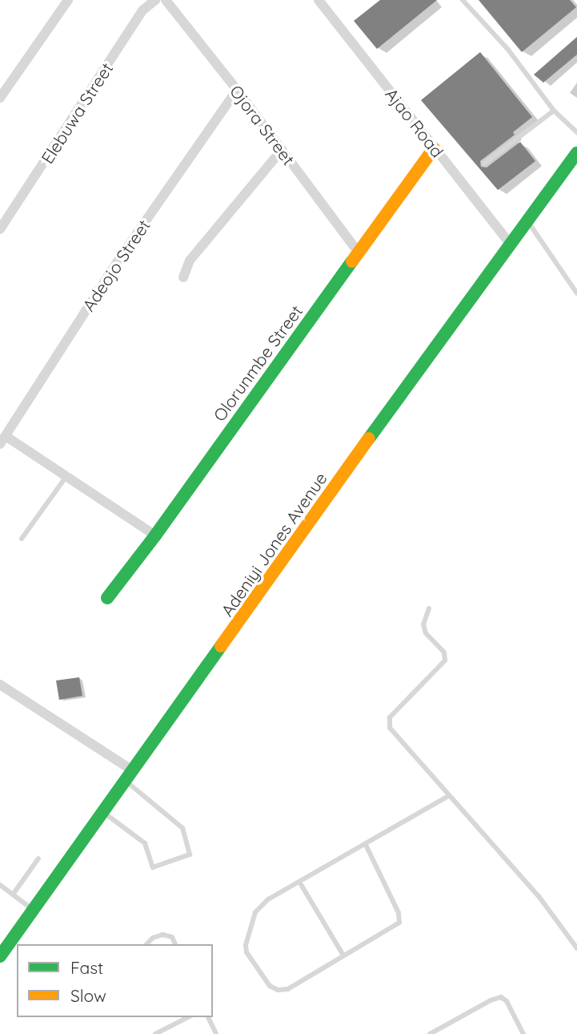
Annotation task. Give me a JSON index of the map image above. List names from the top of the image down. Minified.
{"streets":{"street":["Elebuwa Street","Ajao Road","Ojora Street","Adeojo Street","Olorunmbe Street","Adeniyi Jones Avenue"]},"crossings":[["Ajao Road","Olorunmbe Street"],["Ajao Road","Adeniyi Jones Avenue"],["Ojora Street","Adeojo Street"],["Ojora Street","Olorunmbe Street"]],"legend":["Fast","Slow"]}
